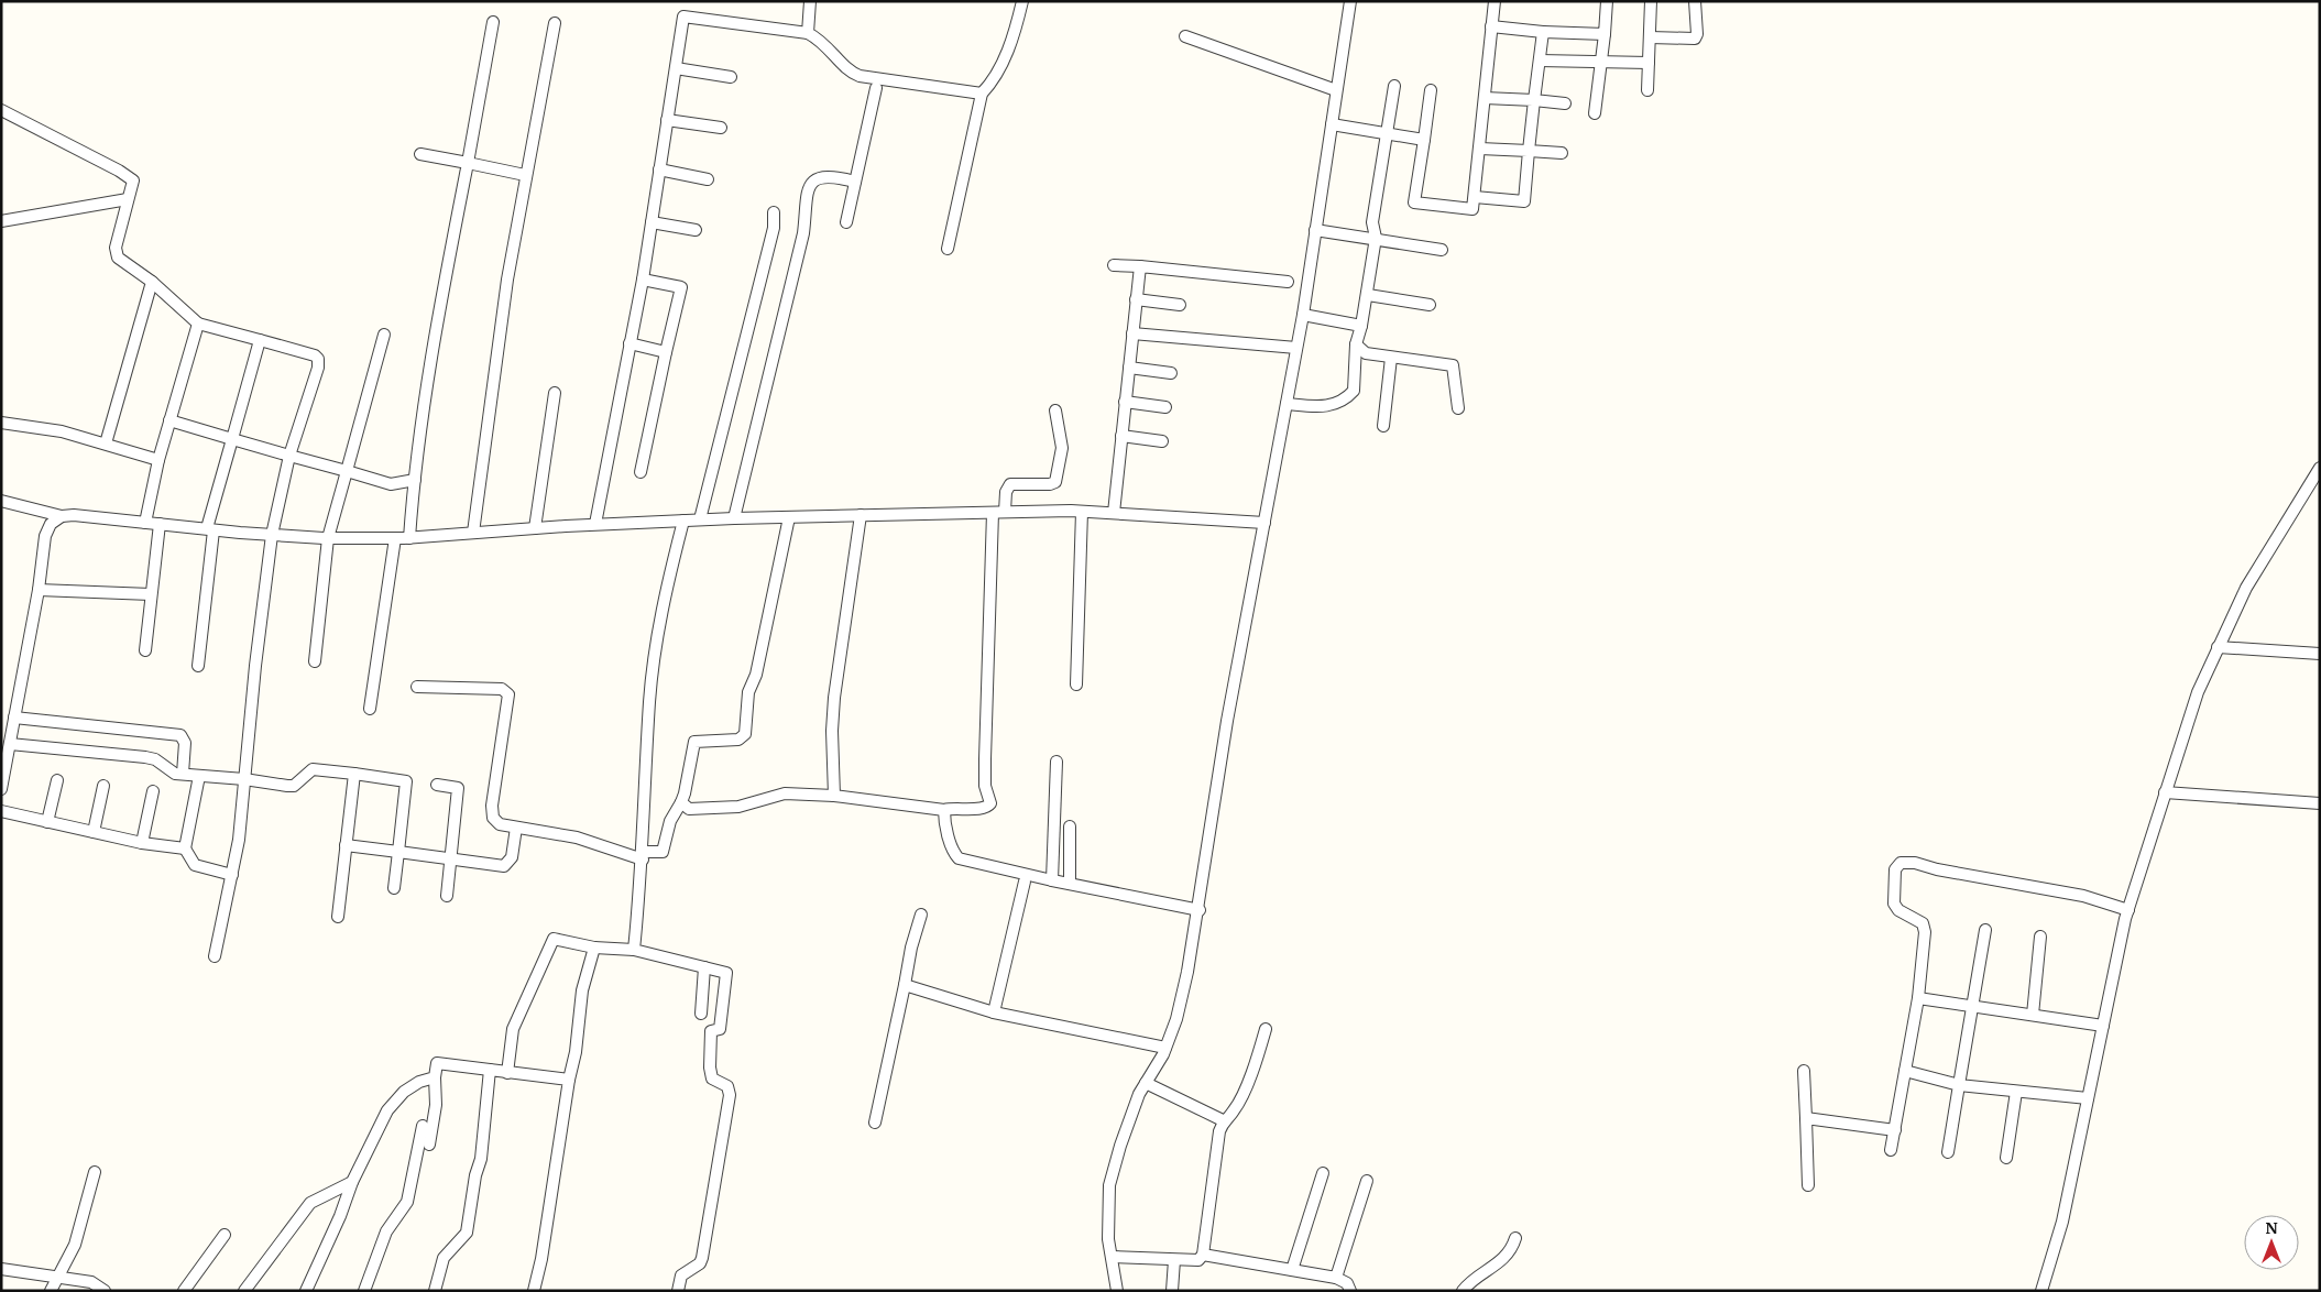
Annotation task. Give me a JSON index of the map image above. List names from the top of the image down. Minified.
{"north":"top"}
